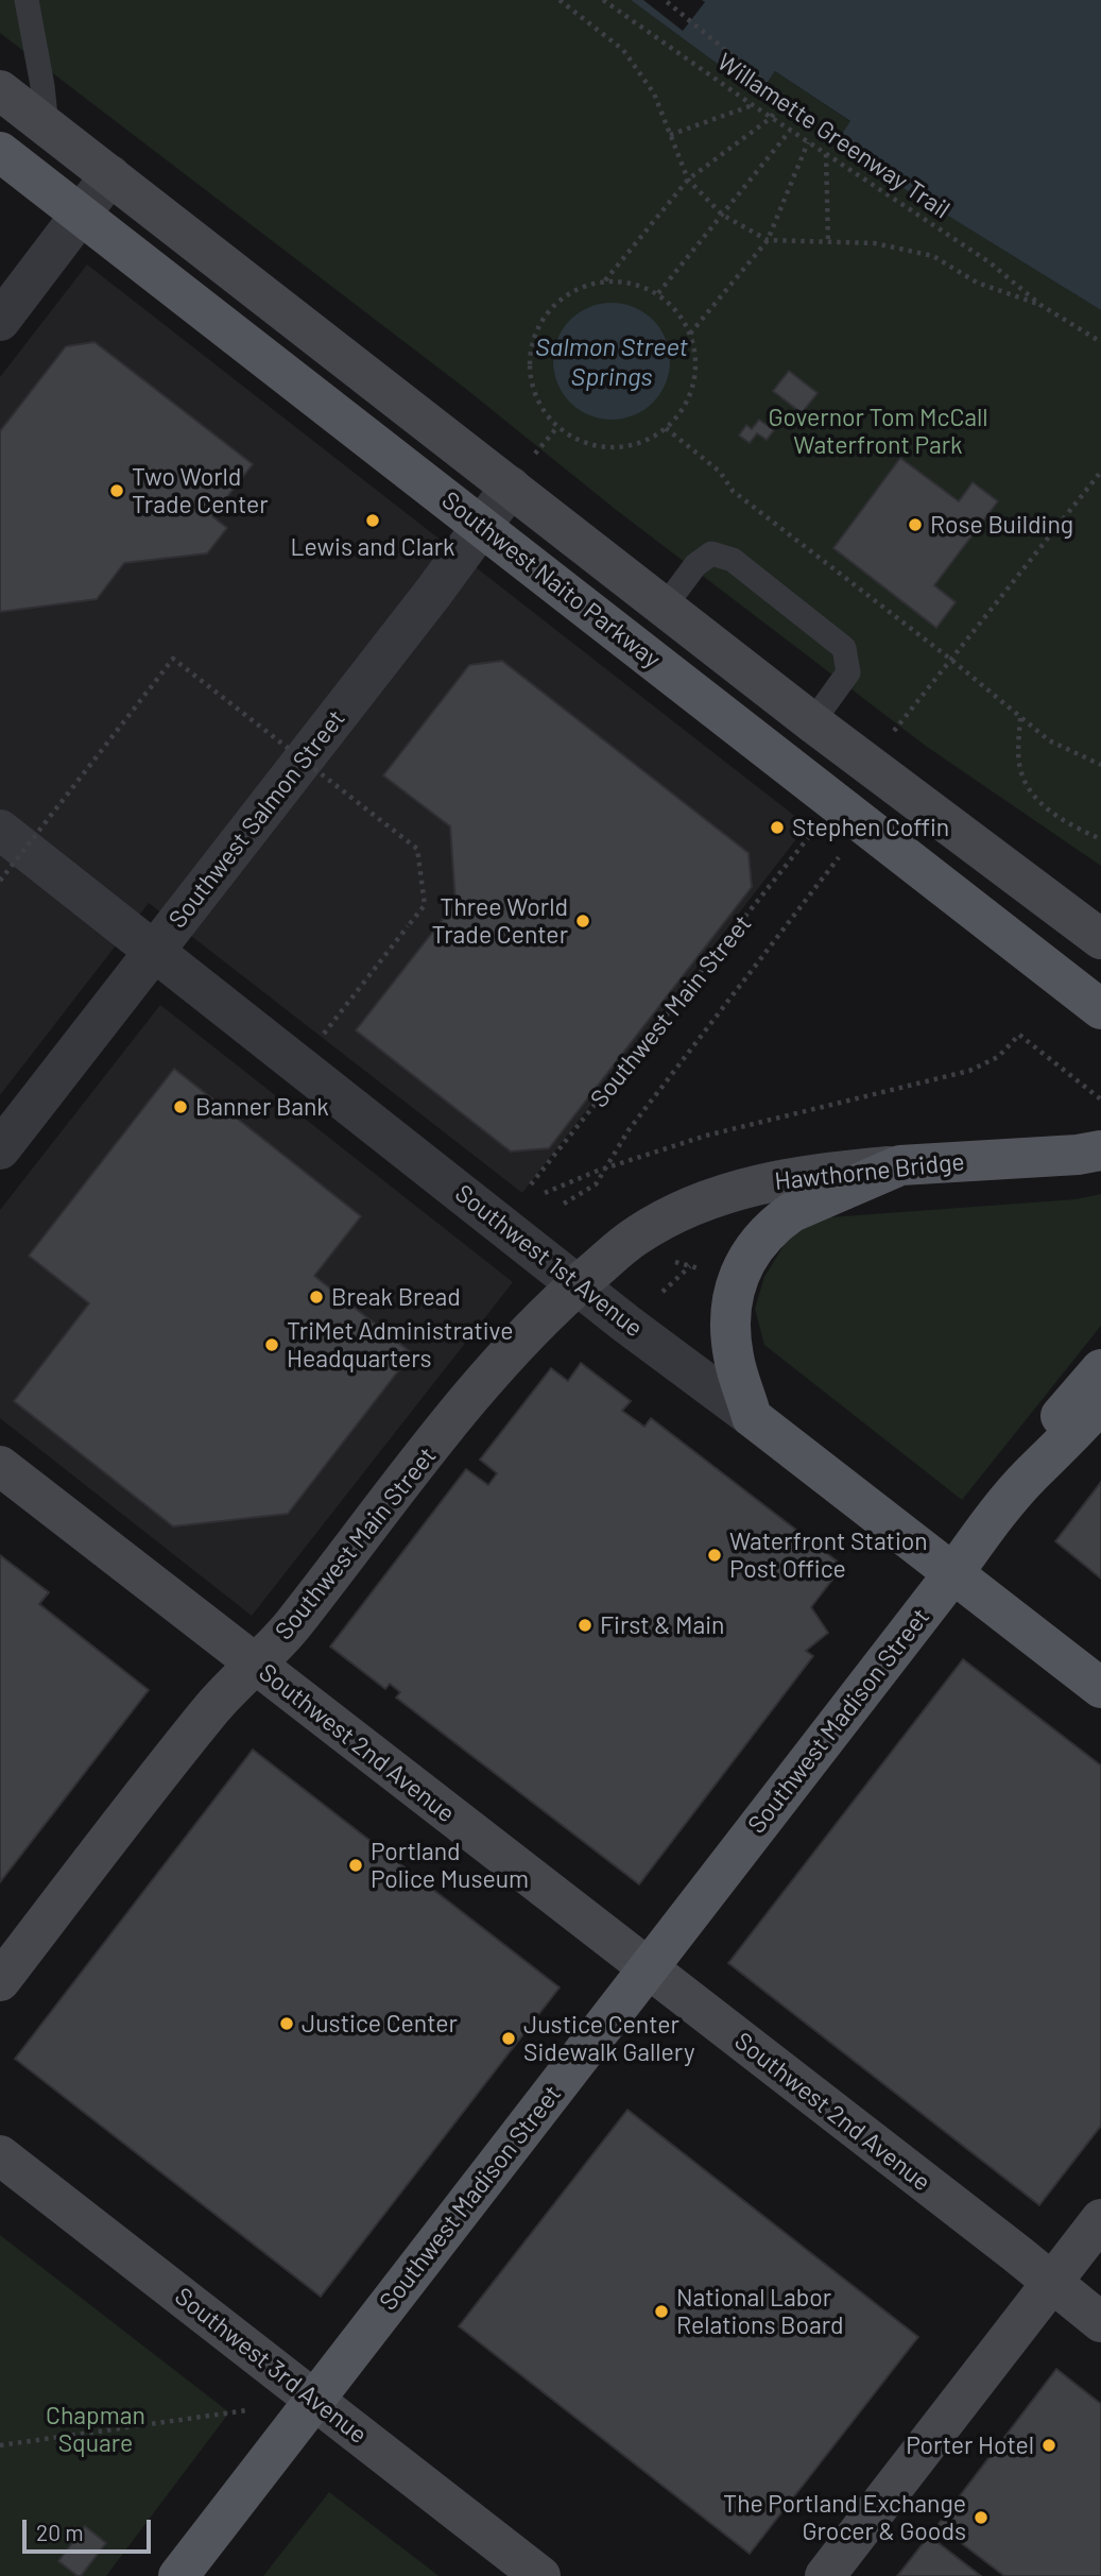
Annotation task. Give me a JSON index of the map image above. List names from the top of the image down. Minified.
{"streets":{"main road":["Southwest Naito Parkway","Southwest Main Street","Hawthorne Bridge","Southwest 1st Avenue","Southwest Madison Street","Southwest 2nd Avenue","Southwest 3rd Avenue"],"street":["Southwest Salmon Street"],"path":["Willamette Greenway Trail"]},"crossings":[["Southwest Naito Parkway","Southwest Salmon Street"],["Southwest Salmon Street","Southwest 1st Avenue"],["Southwest Main Street","Hawthorne Bridge"],["Southwest Main Street","Southwest 1st Avenue"],["Southwest Main Street","Southwest 2nd Avenue"],["Hawthorne Bridge","Southwest 1st Avenue"],["Southwest 1st Avenue","Southwest Madison Street"],["Southwest Madison Street","Southwest 2nd Avenue"],["Southwest Madison Street","Southwest 3rd Avenue"]],"water":["Salmon Street Springs"],"parks":["Governor Tom McCall Waterfront Park","Chapman Square"],"places":["Two World Trade Center","Lewis and Clark","Rose Building","Stephen Coffin","Three World Trade Center","Banner Bank","Break Bread","TriMet Administrative Headquarters","Waterfront Station Post Office","First & Main","Portland Police Museum","Justice Center","Justice Center Sidewalk Gallery","National Labor Relations Board","Porter Hotel","The Portland Exchange Grocer & Goods"],"scale_bar":"20 m"}
